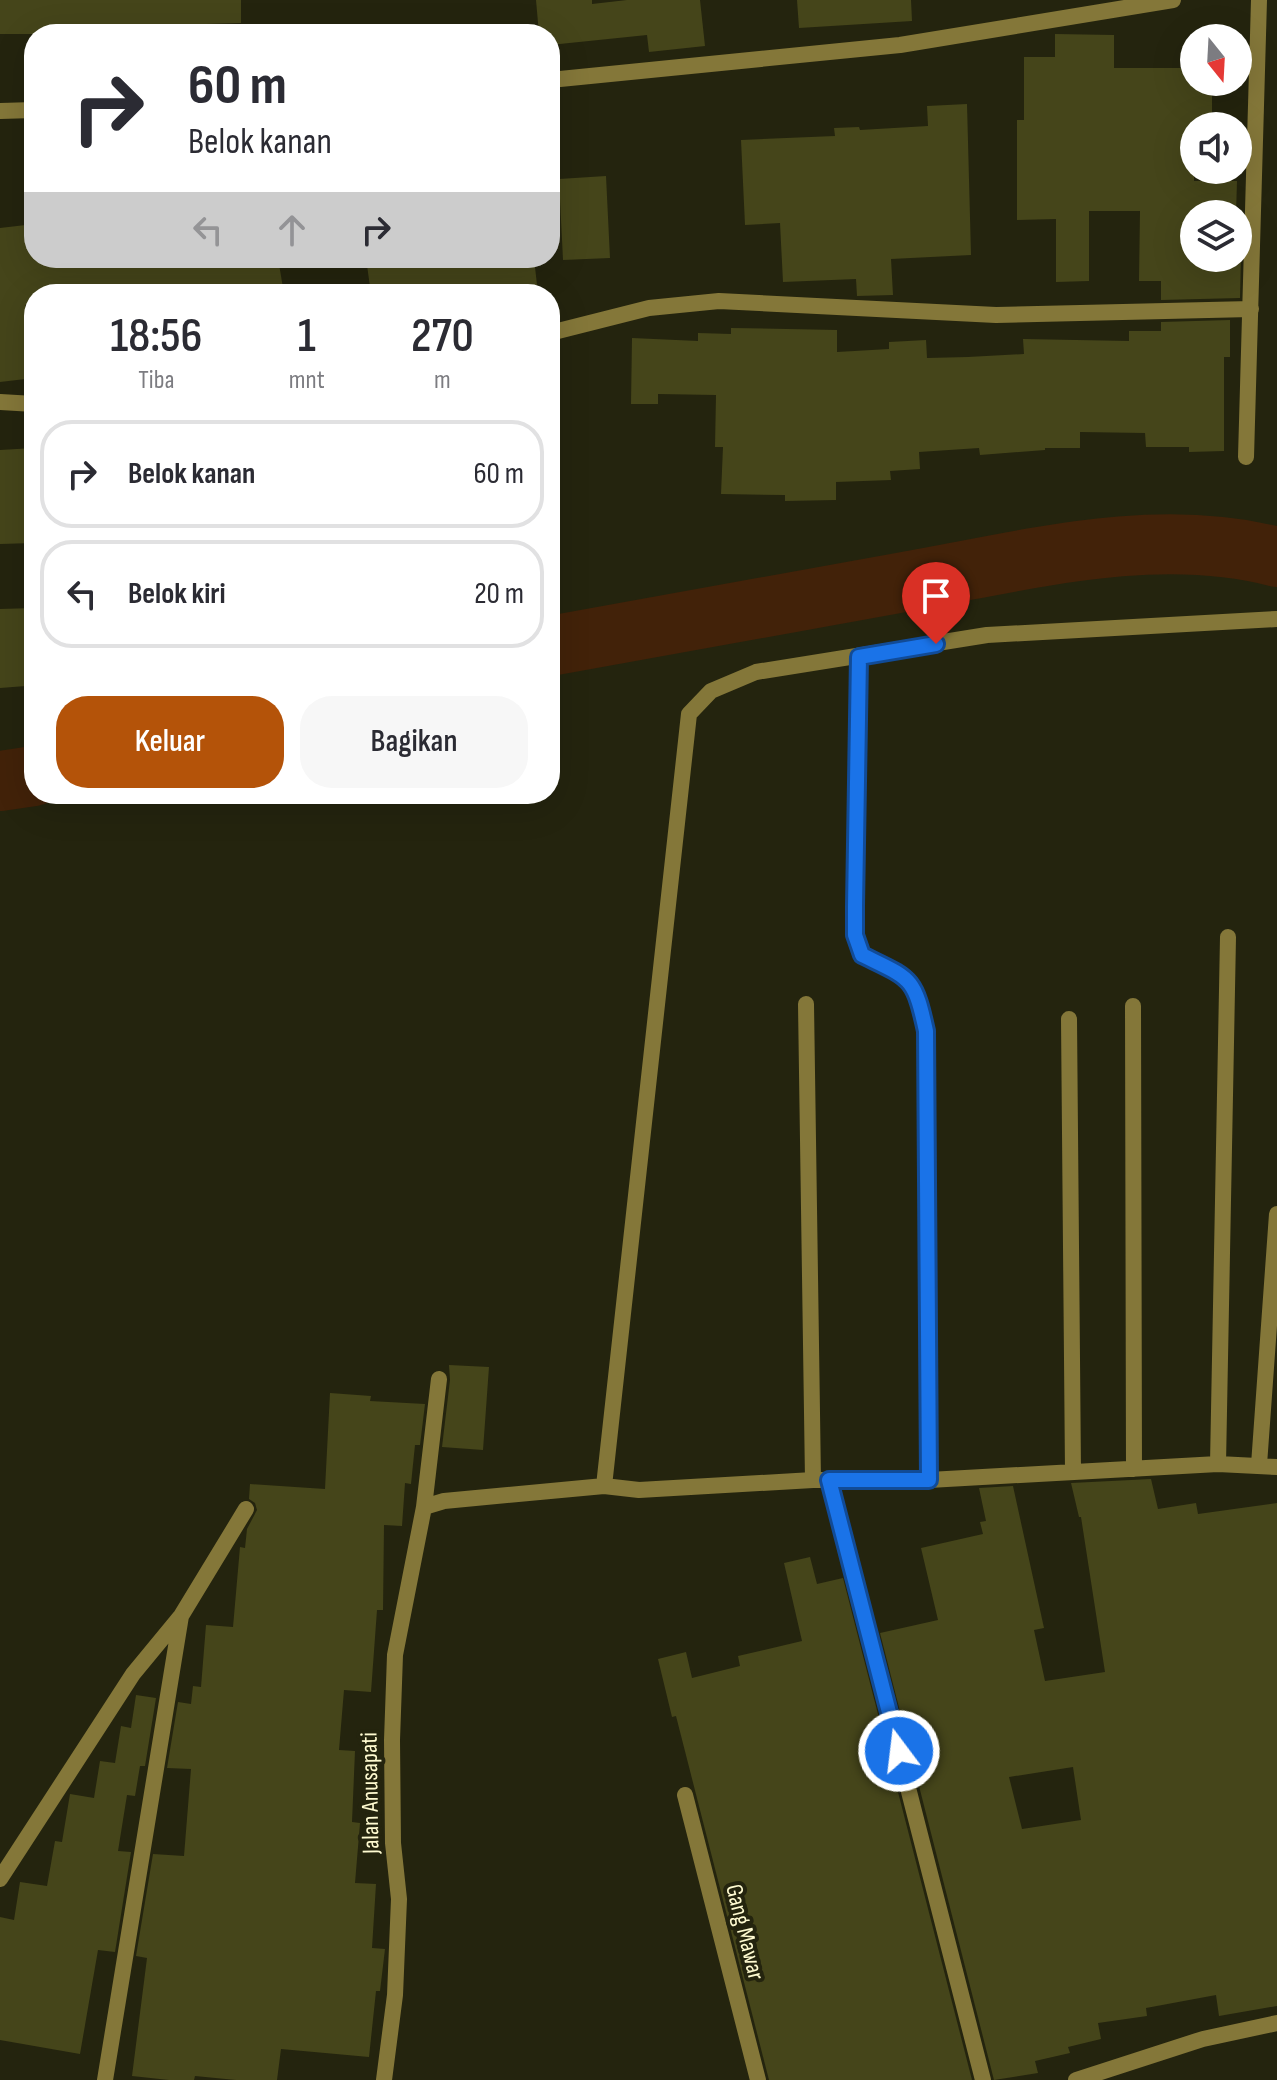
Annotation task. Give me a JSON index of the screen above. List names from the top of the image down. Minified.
{"streets":{"street":["Jalan Anusapati","Gang Mawar"]},"north":"bottom","page":{"turn":["60 m","Belok kanan"],"eta":["18:56","Tiba","1","mnt","270","m"],"list":[{"name":"Belok kanan","value":"60 m"},{"name":"Belok kiri","value":"20 m"}],"buttons":["Keluar","Bagikan"]}}
